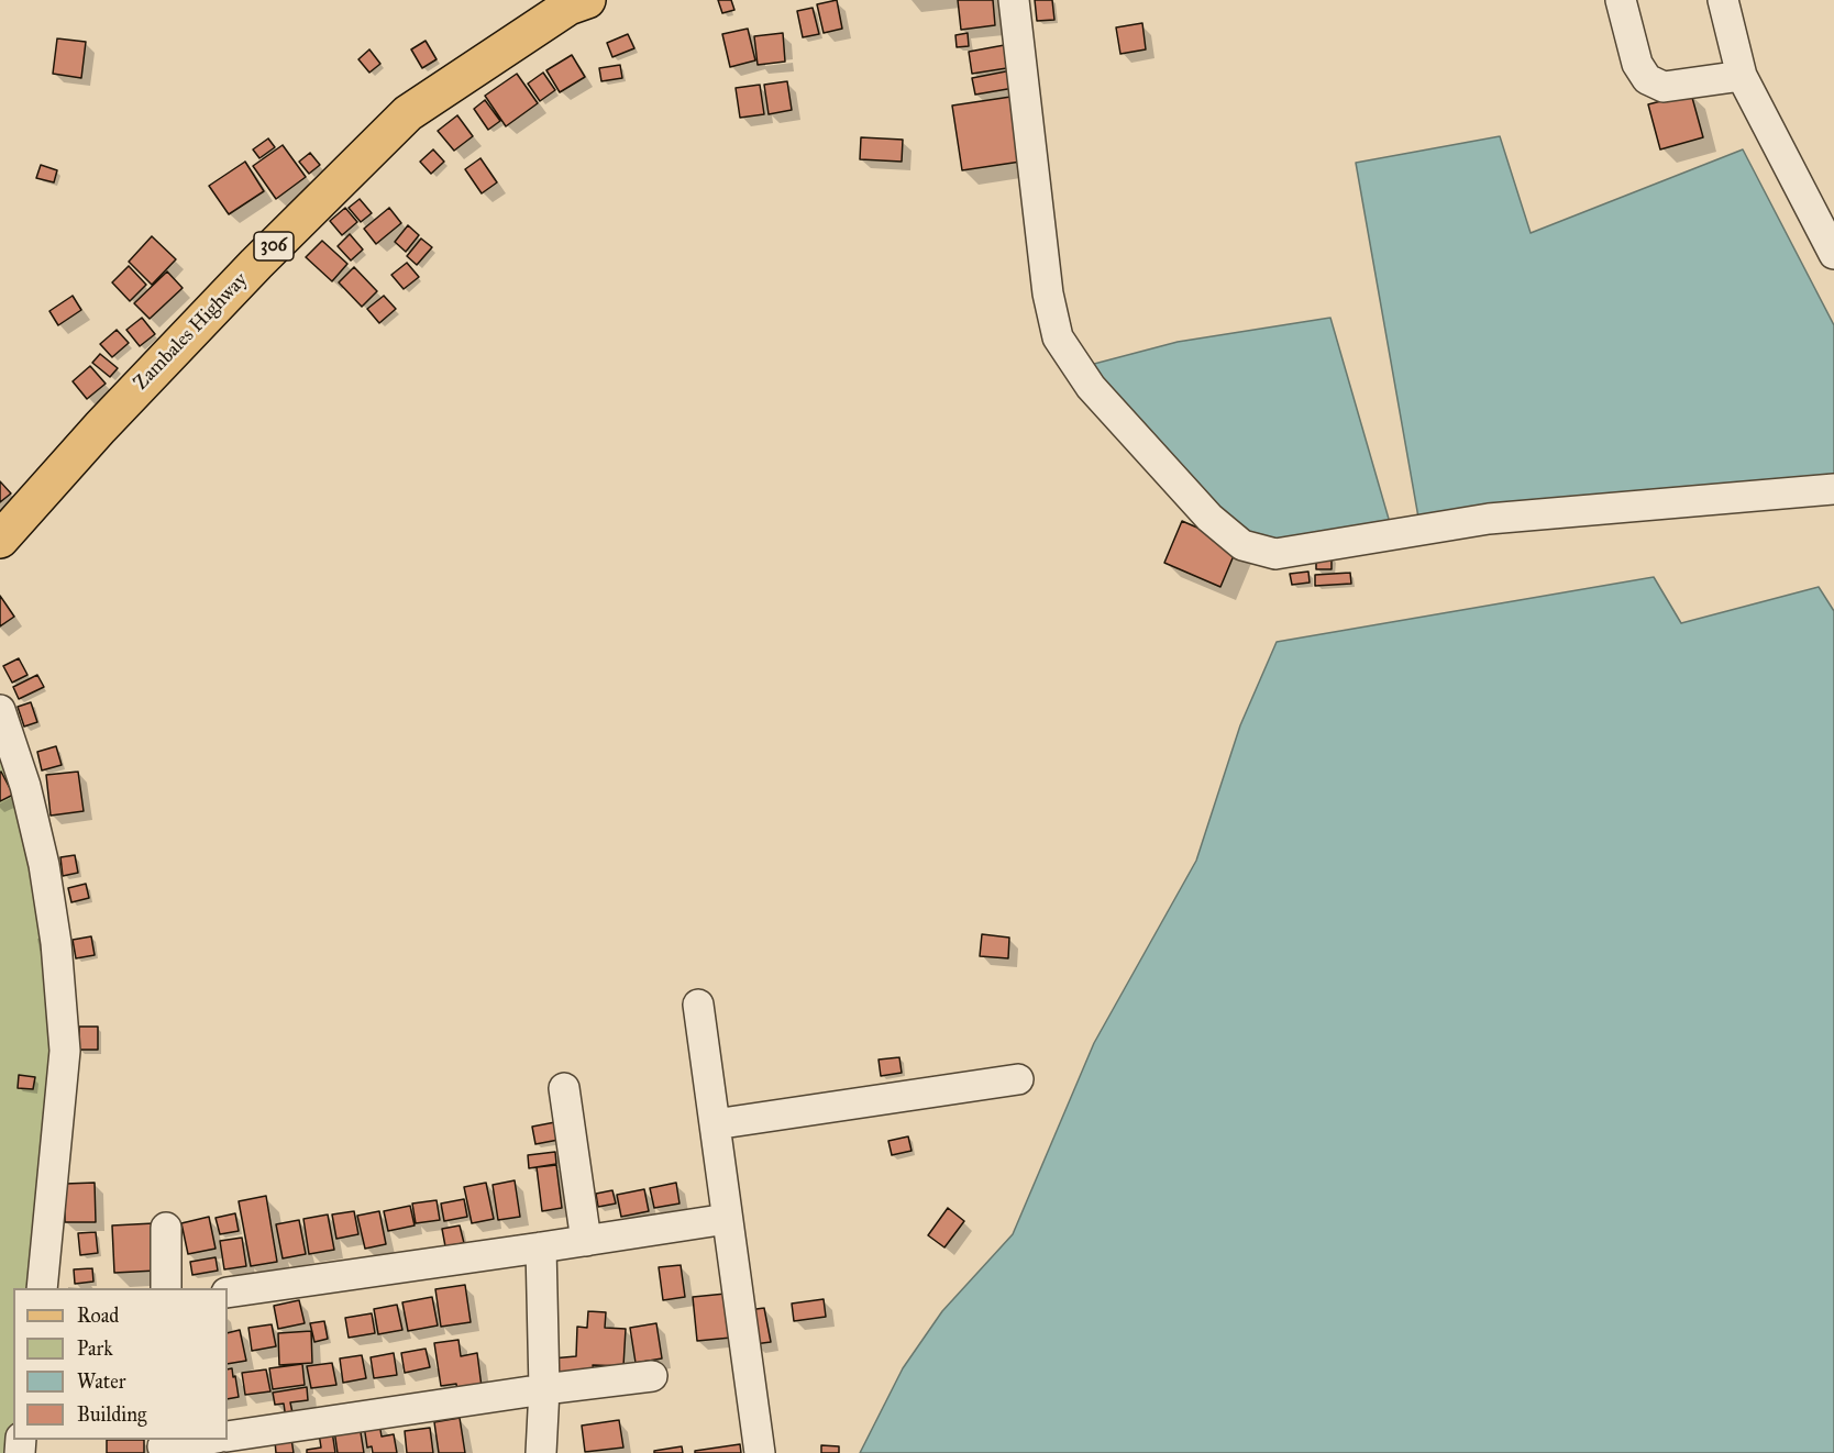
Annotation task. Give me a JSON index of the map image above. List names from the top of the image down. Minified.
{"streets":{"main road":["306","Zambales Highway"]},"legend":["Road","Park","Water","Building"]}
